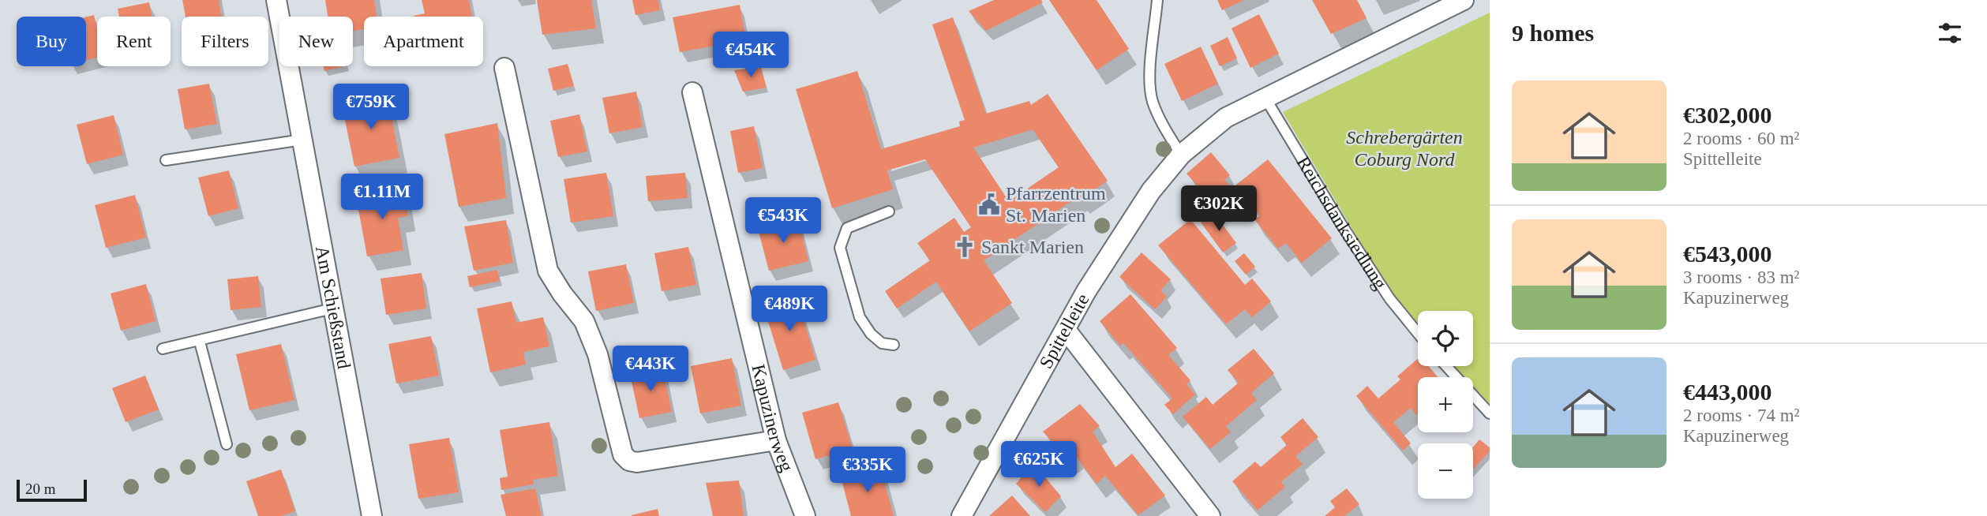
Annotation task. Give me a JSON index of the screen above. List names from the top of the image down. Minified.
{"streets":{"street":["Am Schießstand","Spittelleite","Kapuzinerweg"],"lane":["Reichsdanksiedlung"]},"crossings":[["Reichsdanksiedlung","Spittelleite"]],"parks":["Schrebergärten Coburg Nord"],"places":{"public building":["Pfarrzentrum St. Marien"],"church":["Sankt Marien"]},"scale_bar":"20 m","page":{"heading":"9 homes","chip":["Buy","Rent","Filters","New","Apartment"],"price":["€454K","€759K","€1.11M","€302K","€543K","€489K","€443K","€625K","€335K"],"list":[{"name":"€302,000","note":"2 rooms · 60 m² · Spittelleite"},{"name":"€543,000","note":"3 rooms · 83 m² · Kapuzinerweg"},{"name":"€443,000","note":"2 rooms · 74 m² · Kapuzinerweg"}],"map_buttons":["+","−"],"scale":"20 m"}}
